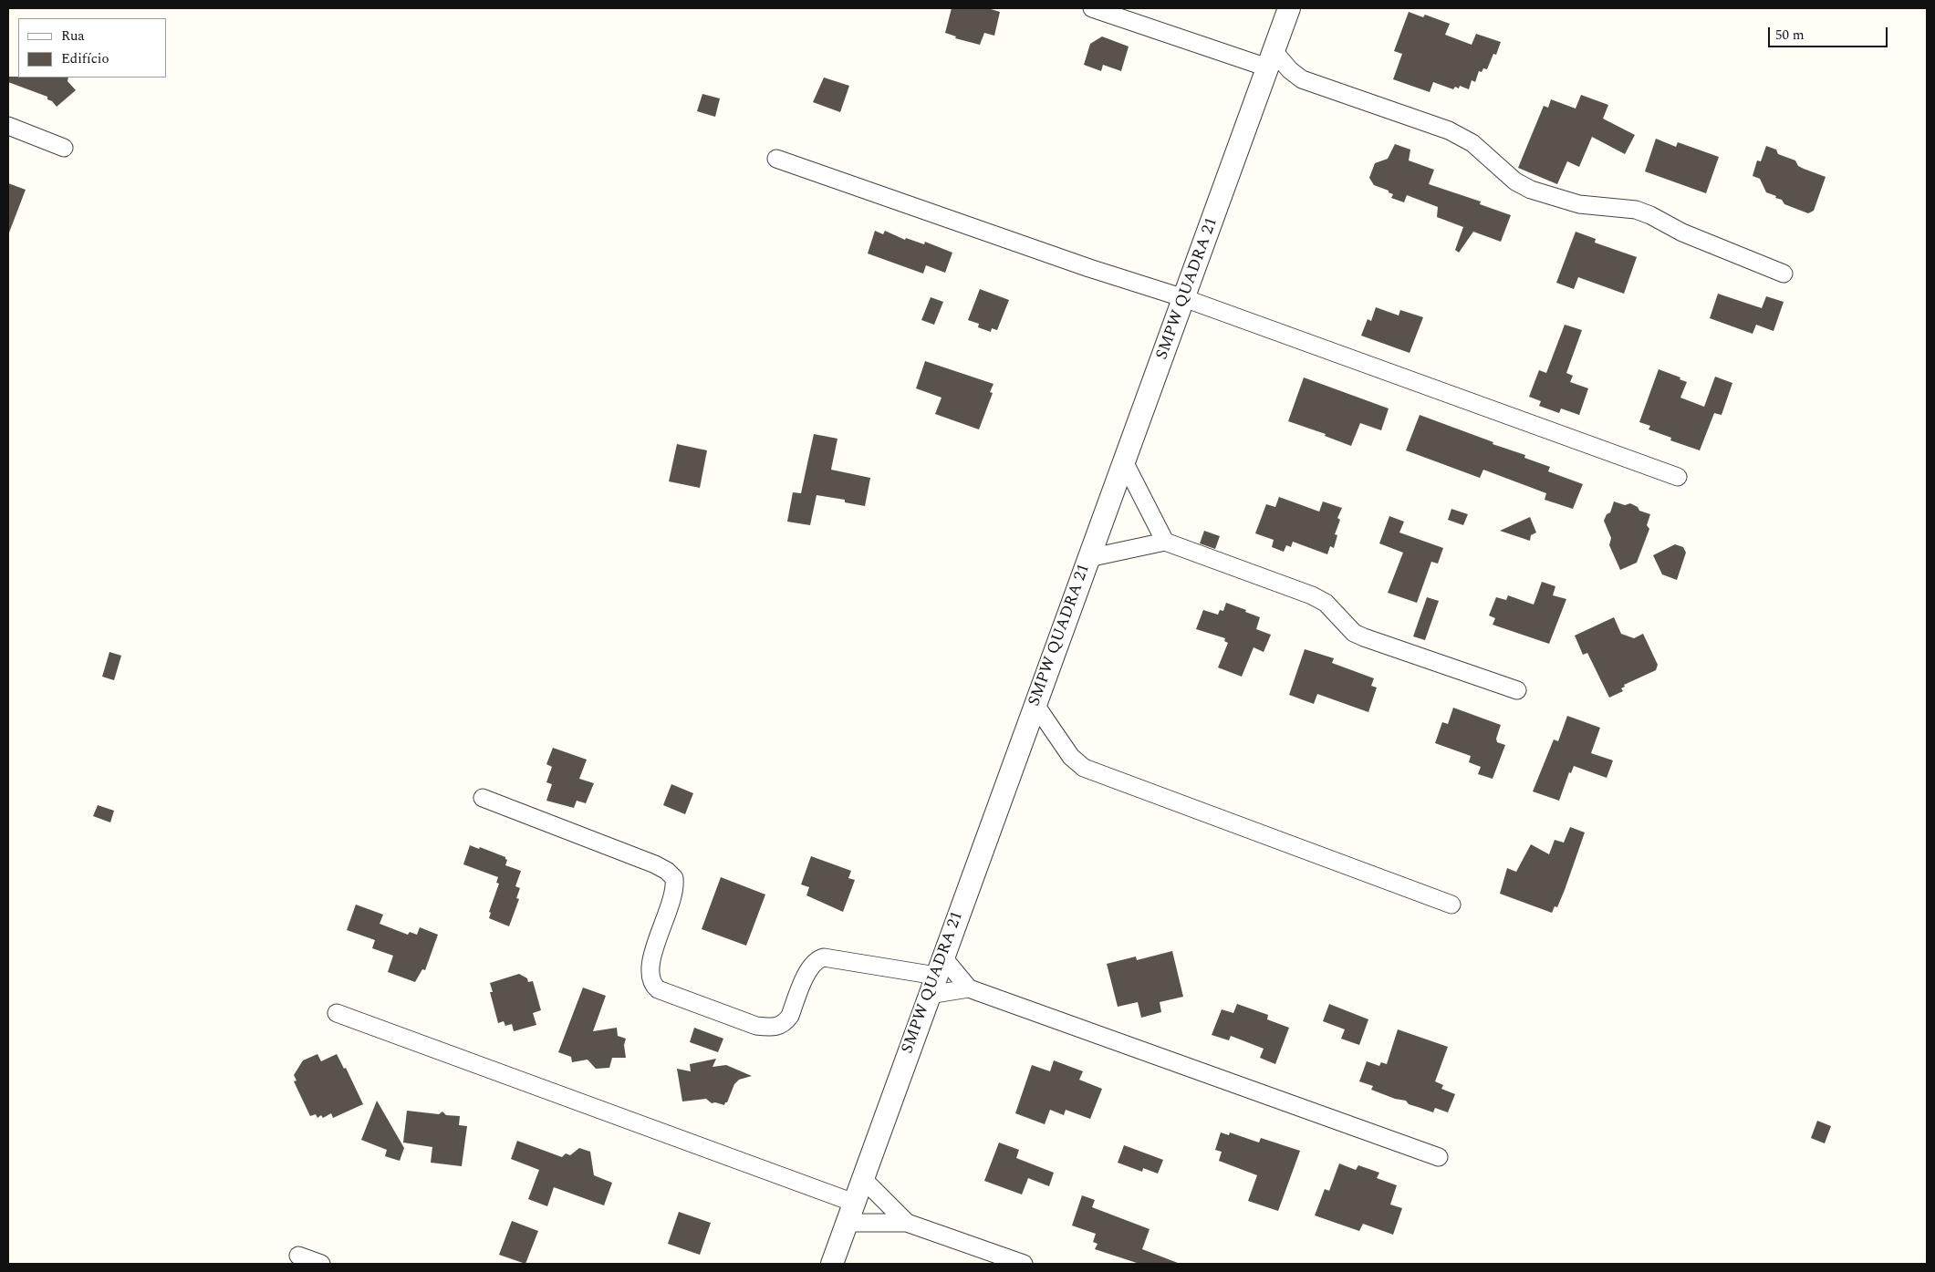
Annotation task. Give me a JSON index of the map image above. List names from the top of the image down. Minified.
{"streets":{"street":["SMPW QUADRA 21"]},"legend":["Rua","Edifício"],"scale_bar":"50 m"}
